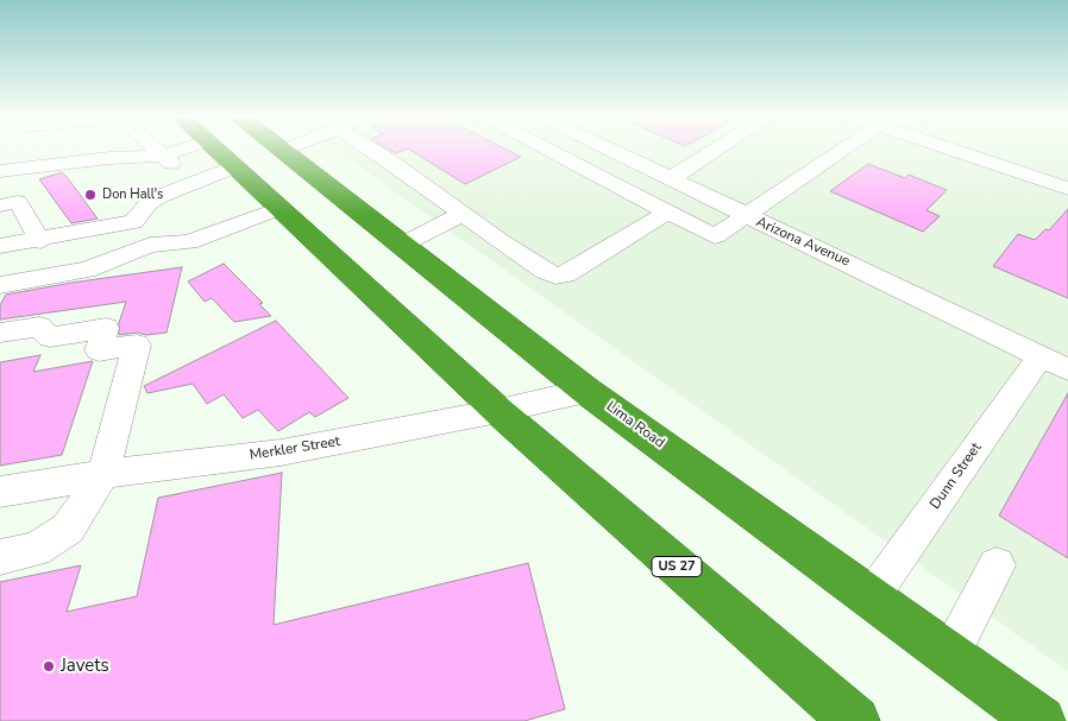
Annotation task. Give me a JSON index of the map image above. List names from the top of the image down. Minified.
{"streets":{"highway":["Lima Road","US 27"],"street":["Arizona Avenue","Merkler Street","Dunn Street"]},"crossings":[["Arizona Avenue","Dunn Street"],["Lima Road","Merkler Street"],["Lima Road","Dunn Street"],["Merkler Street","US 27"]],"places":["Don Hall's","Javets"]}
